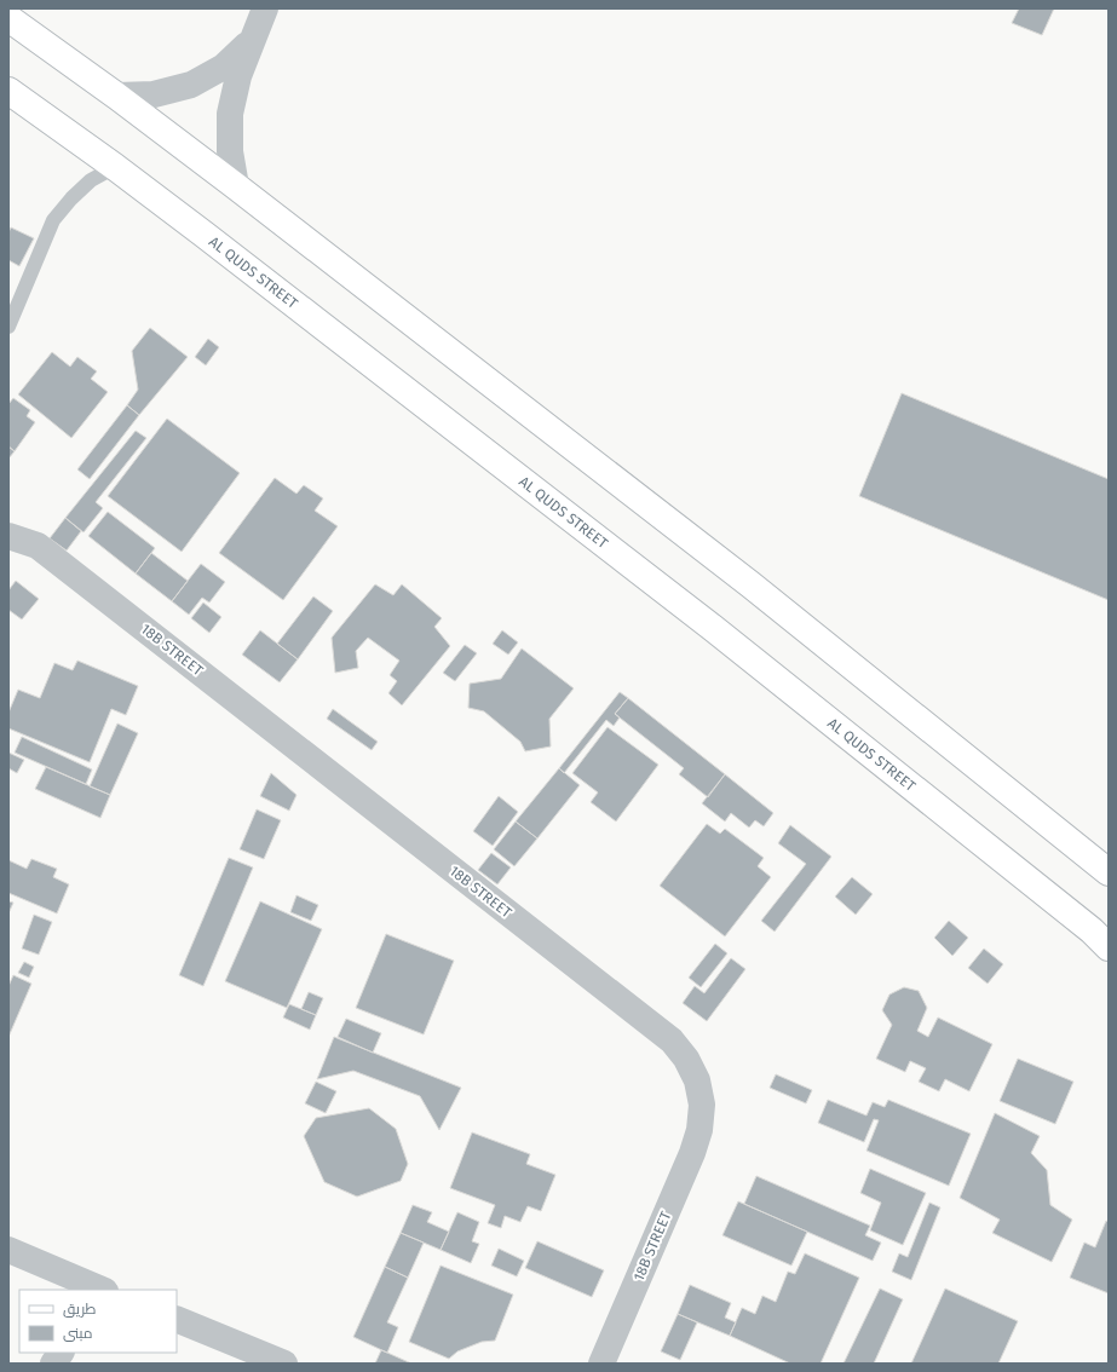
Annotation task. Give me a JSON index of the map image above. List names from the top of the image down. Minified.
{"streets":{"main road":["AL QUDS STREET"],"street":["18B STREET"]},"legend":["طريق","مبنى"]}
